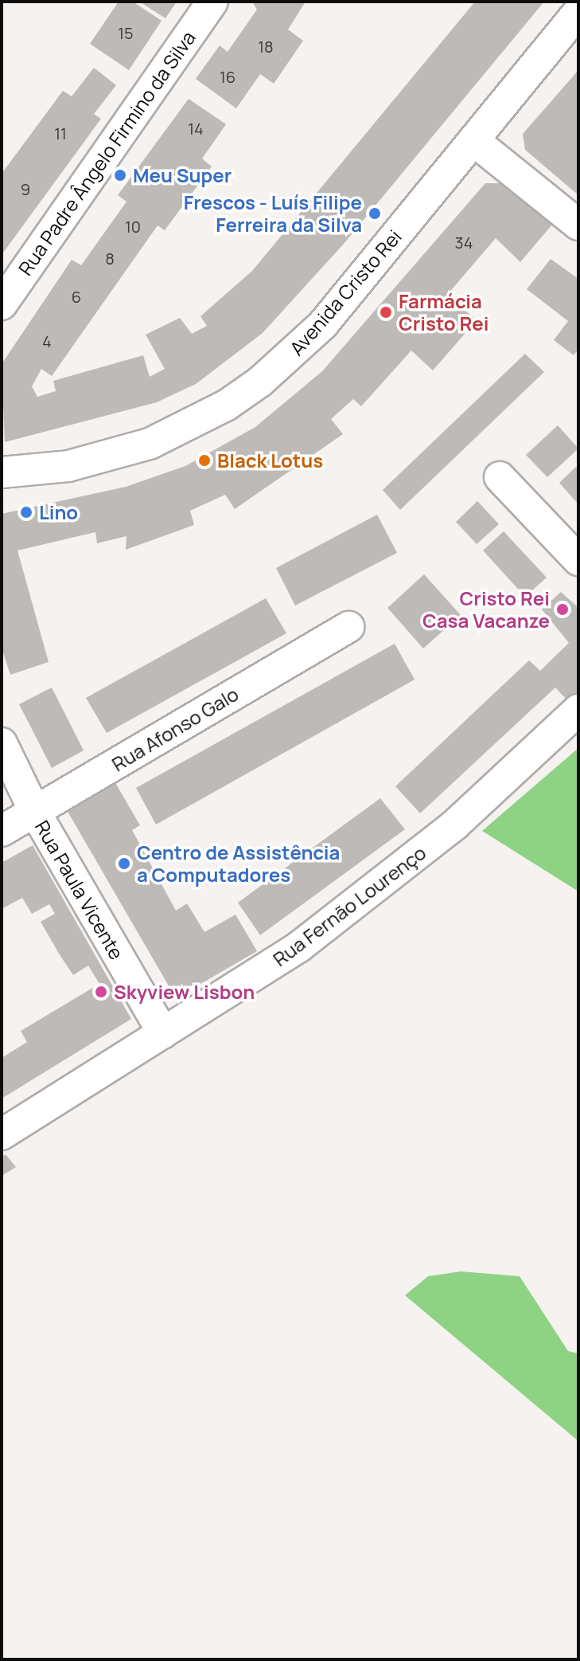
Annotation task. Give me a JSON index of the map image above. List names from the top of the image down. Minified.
{"streets":{"street":["Rua Padre Ângelo Firmino da Silva","Avenida Cristo Rei","Rua Afonso Galo","Rua Paula Vicente","Rua Fernão Lourenço"]},"crossings":[["Rua Afonso Galo","Rua Paula Vicente"],["Rua Paula Vicente","Rua Fernão Lourenço"]],"places":["Meu Super","Frescos - Luís Filipe Ferreira da Silva","Farmácia Cristo Rei","Black Lotus","Lino","Cristo Rei Casa Vacanze","Centro de Assistência a Computadores","Skyview Lisbon"],"house_numbers":["15","18","16","14","11","9","10","34","8","6","4"]}
